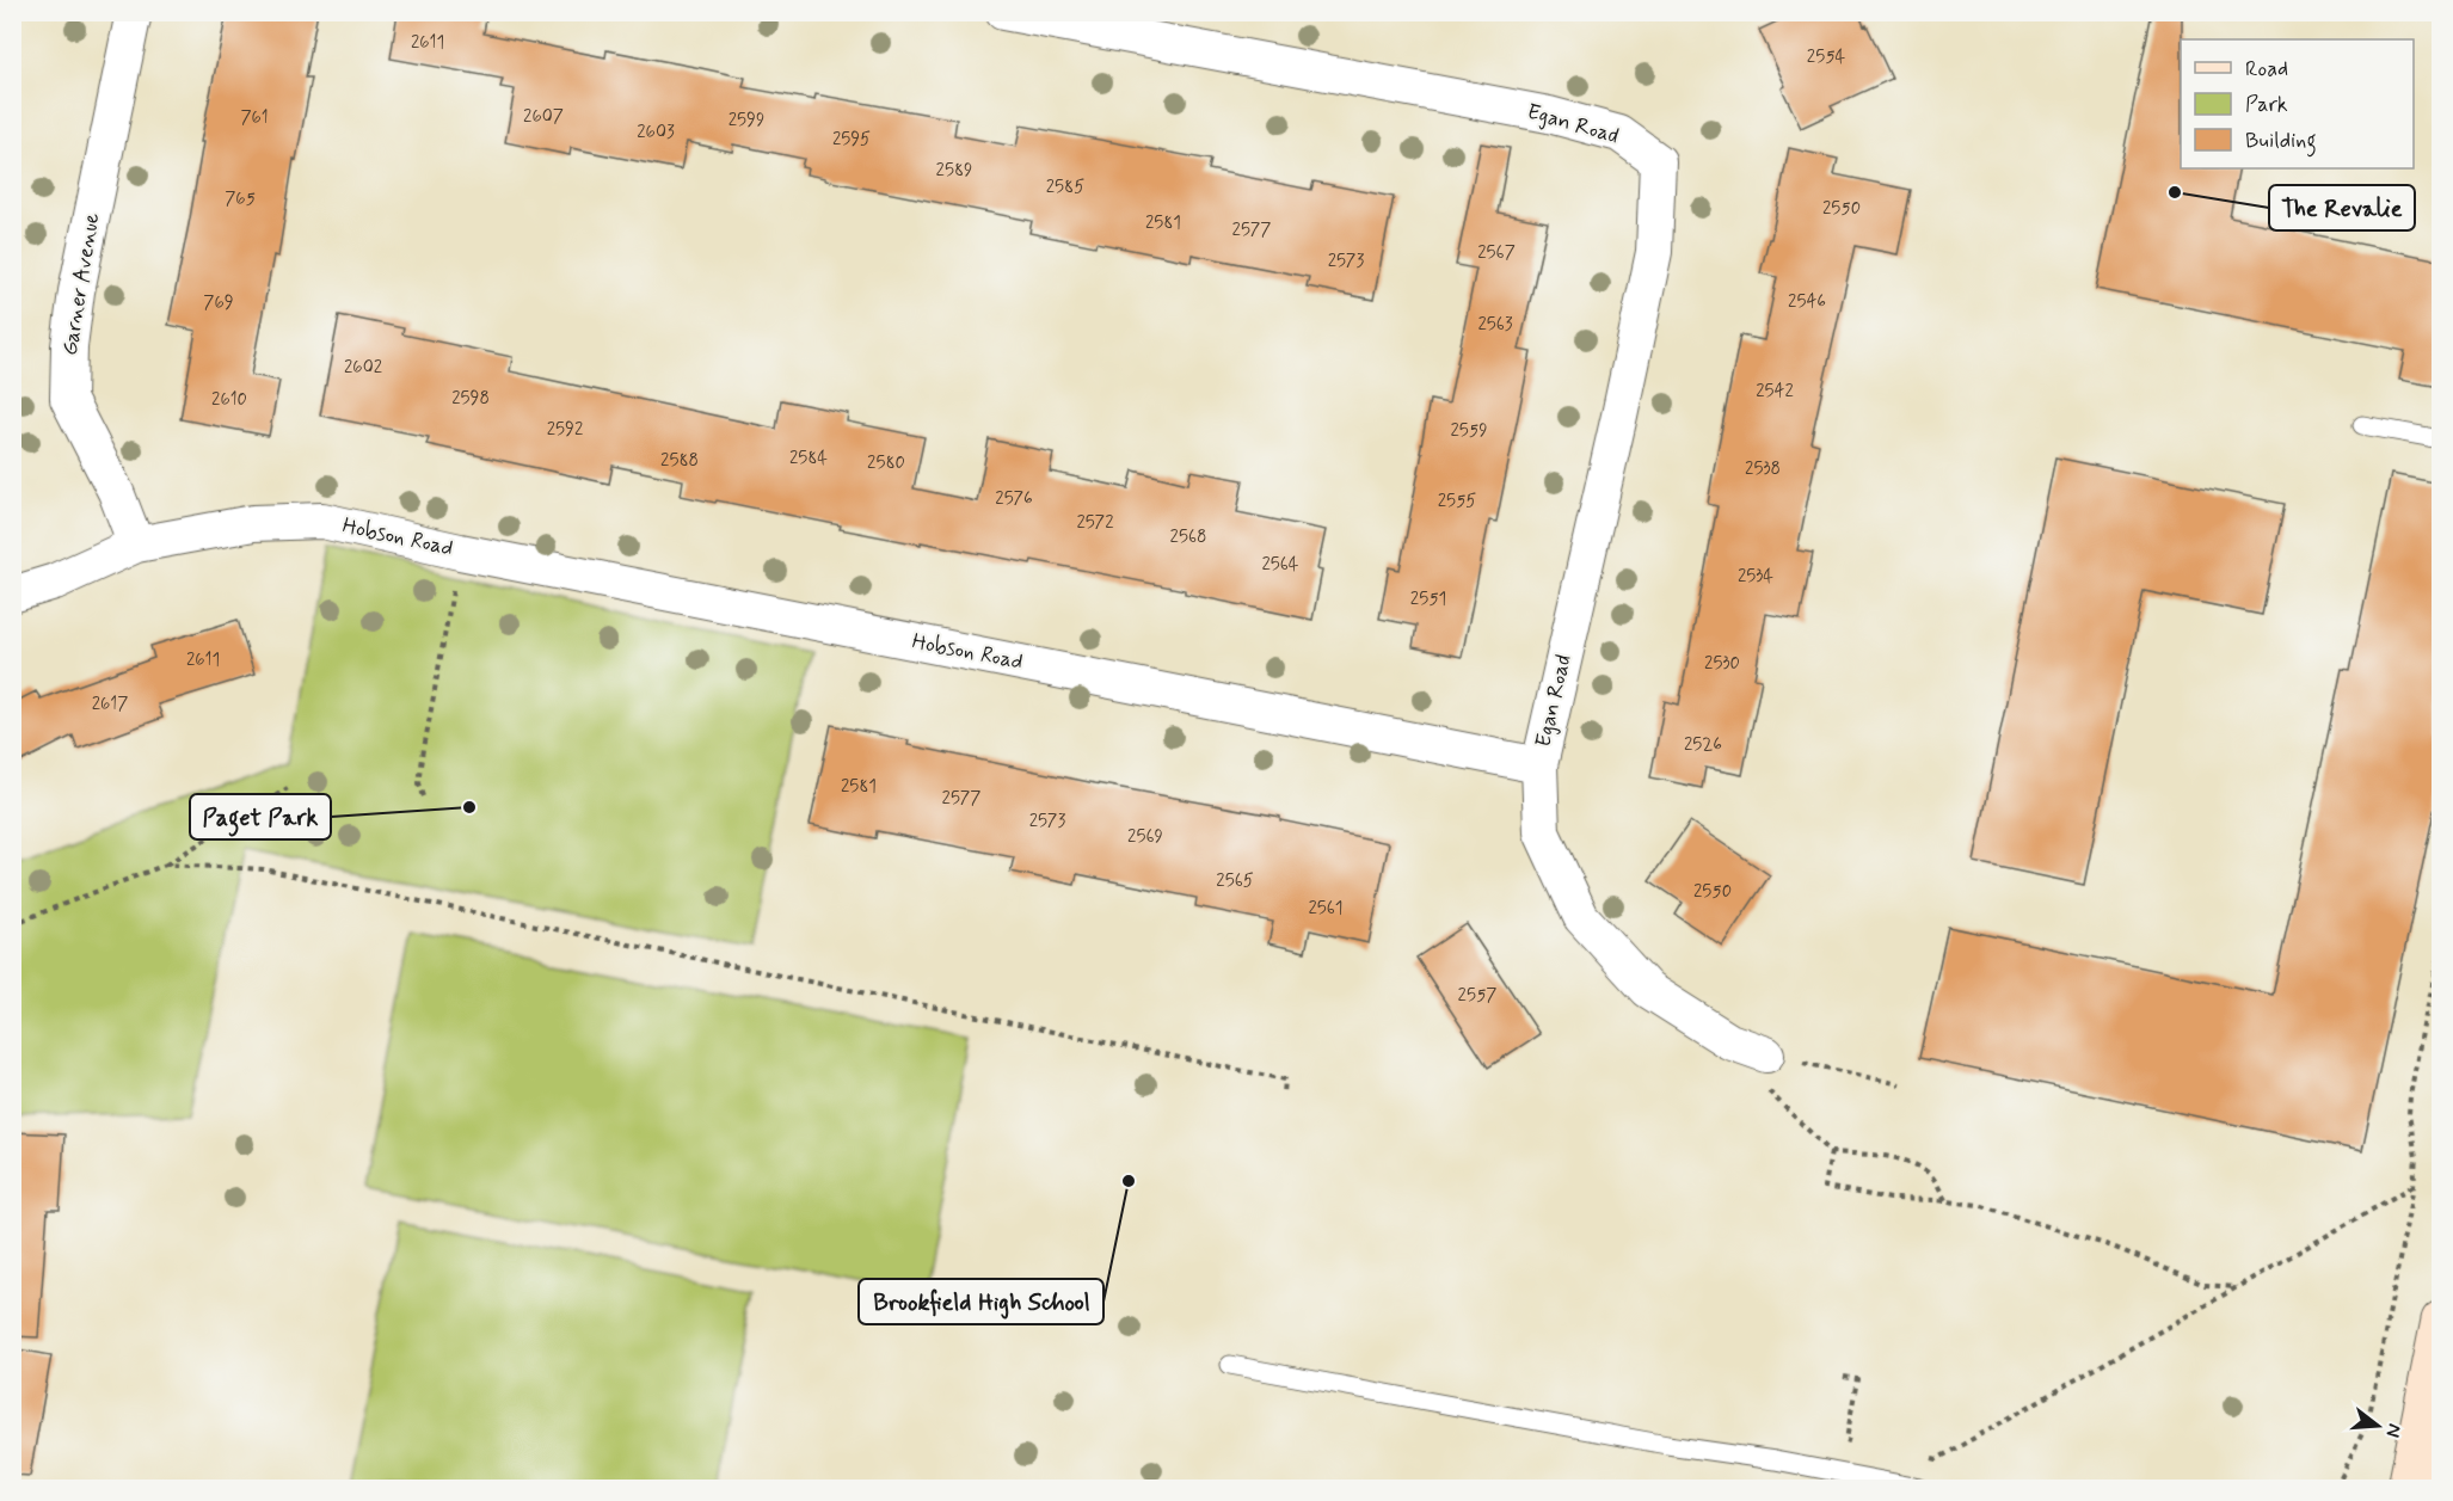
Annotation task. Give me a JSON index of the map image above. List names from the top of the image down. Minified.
{"streets":{"street":["Egan Road","Garner Avenue","Hobson Road"]},"crossings":[["Egan Road","Hobson Road"],["Garner Avenue","Hobson Road"]],"places":["The Revalie","Paget Park","Brookfield High School"],"house_numbers":["2611","2554","2607","761","2599","2603","2595","2589","2585","765","2550","2581","2577","2567","2573","2546","769","2563","2602","2542","2598","2610","2592","2559","2584","2588","2580","2538","2576","2555","2572","2568","2564","2534","2551","2611","2530","2617","2526","2581","2577","2573","2569","2565","2550","2561","2557"],"legend":["Road","Park","Building"],"north":"right"}
